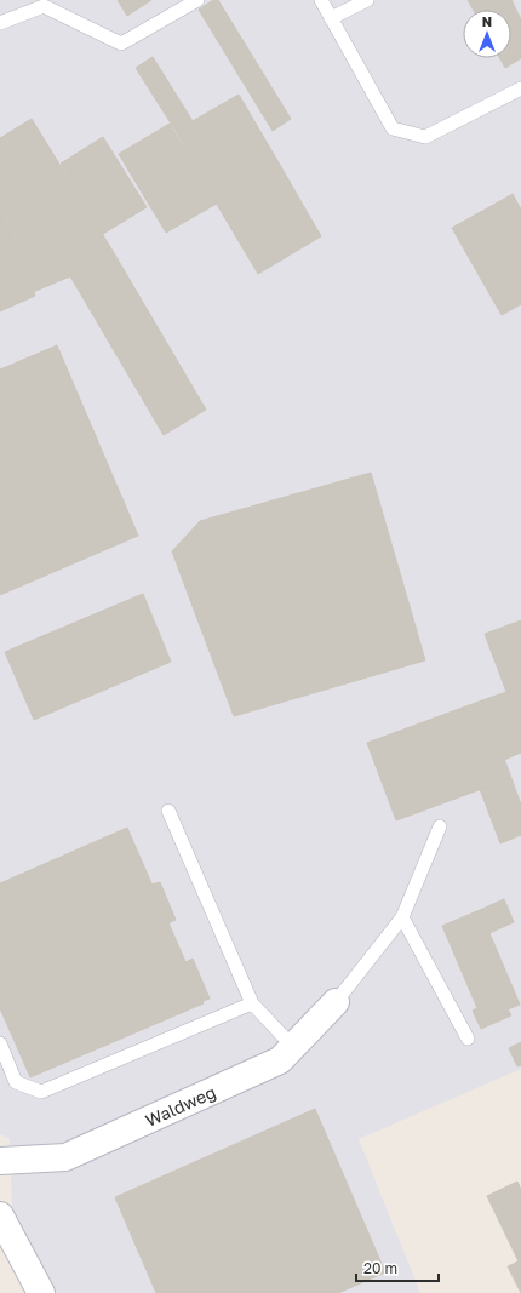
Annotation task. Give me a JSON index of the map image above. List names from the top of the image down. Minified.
{"streets":{"street":["Waldweg"]},"scale_bar":"20 m","north":"top"}
